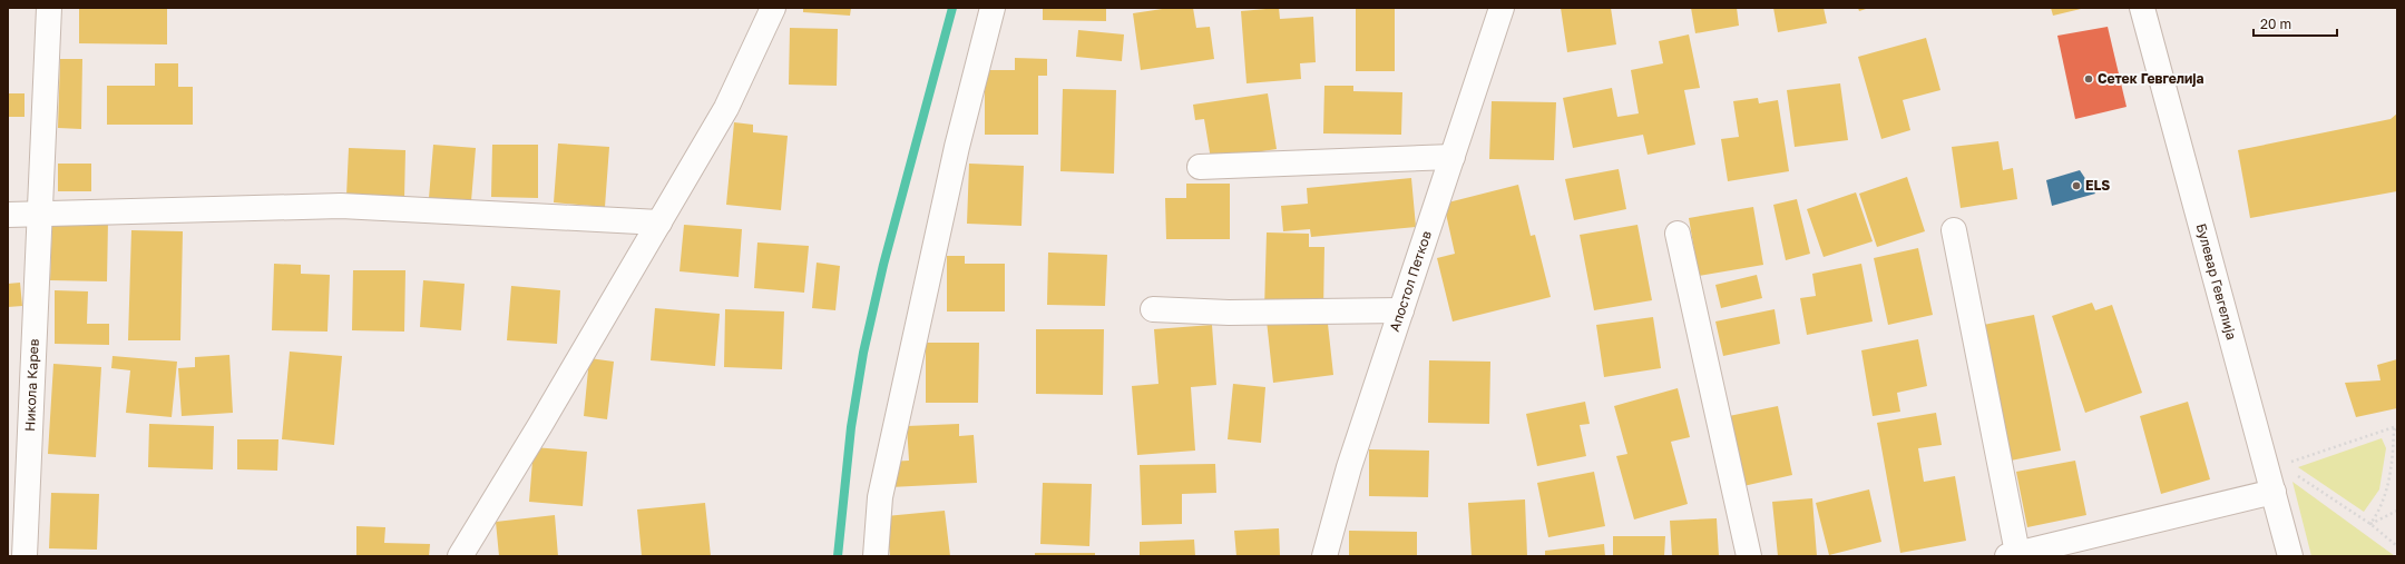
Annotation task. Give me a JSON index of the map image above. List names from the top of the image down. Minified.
{"streets":{"street":["Апостол Петков","Булевар Гевгелија","Никола Карев"]},"places":["Сетек Гевгелија","ELS"],"scale_bar":"20 m"}
